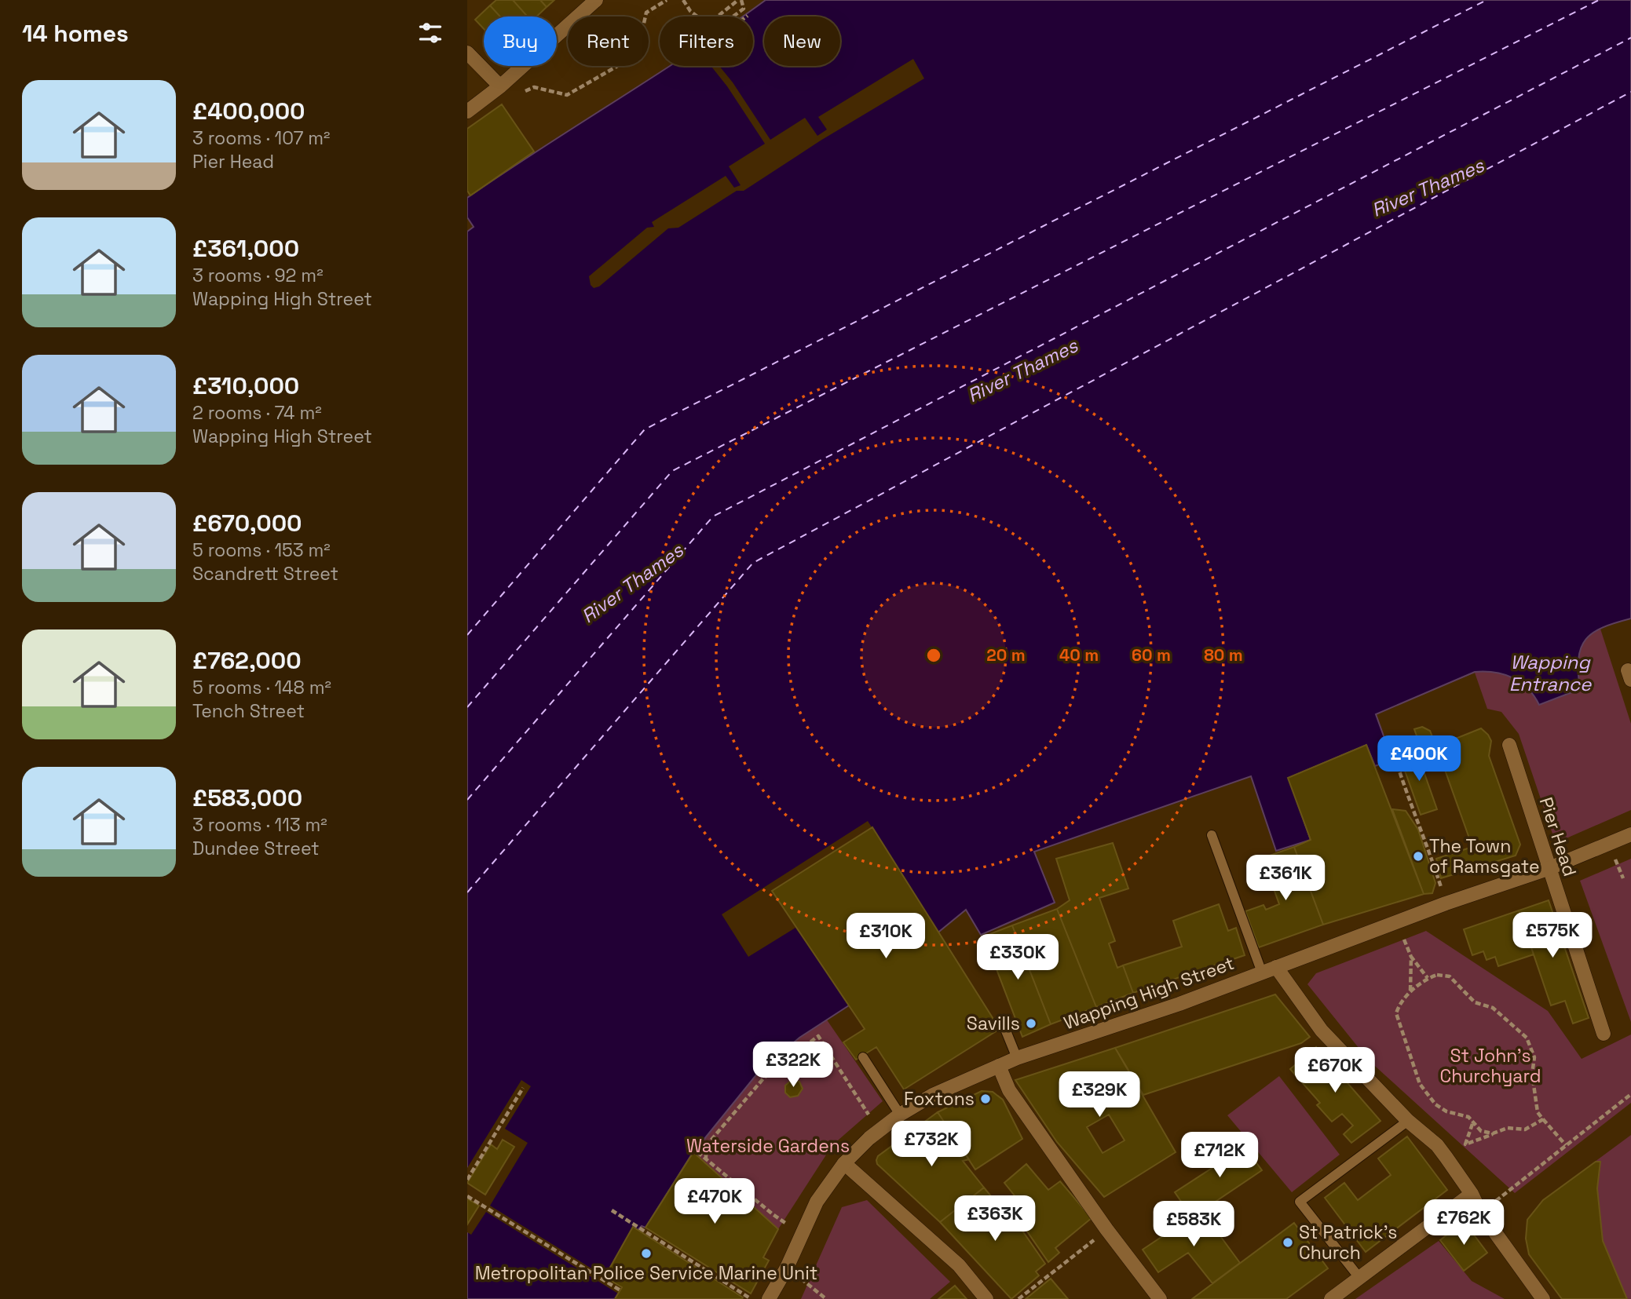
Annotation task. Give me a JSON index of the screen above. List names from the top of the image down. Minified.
{"streets":{"street":["Pier Head","Wapping High Street"]},"crossings":[["Pier Head","Wapping High Street"]],"water":["River Thames","Wapping Entrance"],"parks":["St John's Churchyard","Waterside Gardens"],"places":["The Town of Ramsgate","Savills","Foxtons","St Patrick's Church","Metropolitan Police Service Marine Unit"],"page":{"heading":"14 homes","chip":["Buy","Rent","Filters","New"],"list":[{"name":"£400,000","note":"3 rooms · 107 m² · Pier Head"},{"name":"£361,000","note":"3 rooms · 92 m² · Wapping High Street"},{"name":"£310,000","note":"2 rooms · 74 m² · Wapping High Street"},{"name":"£670,000","note":"5 rooms · 153 m² · Scandrett Street"},{"name":"£762,000","note":"5 rooms · 148 m² · Tench Street"},{"name":"£583,000","note":"3 rooms · 113 m² · Dundee Street"}],"price":["£400K","£361K","£575K","£310K","£330K","£322K","£670K","£329K","£732K","£712K","£470K","£363K","£762K","£583K"]},"rings":["20 m","40 m","60 m","80 m"]}
